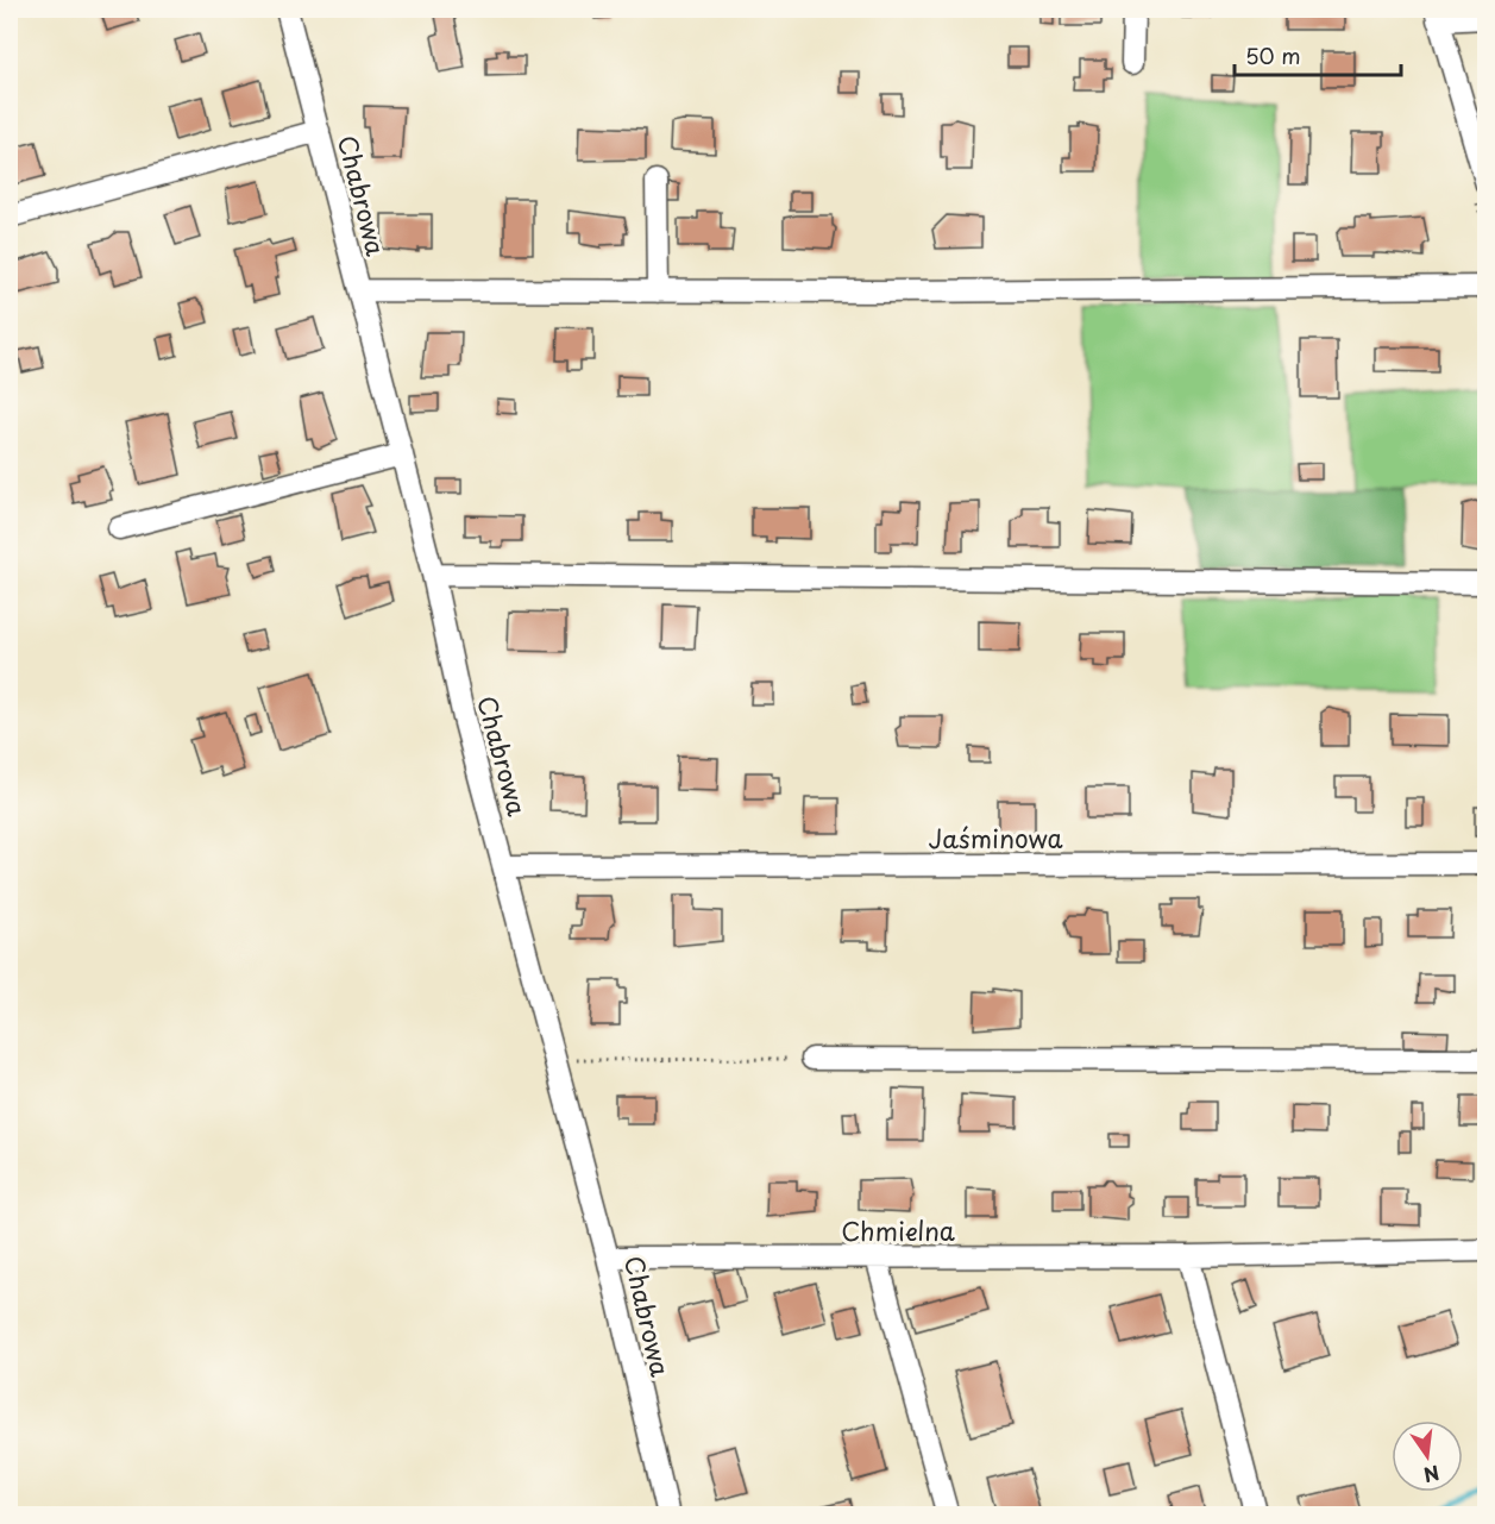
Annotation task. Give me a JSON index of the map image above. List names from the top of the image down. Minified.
{"streets":{"street":["Chabrowa","Jaśminowa","Chmielna"]},"crossings":[["Chabrowa","Jaśminowa"],["Chabrowa","Chmielna"]],"scale_bar":"50 m","north":"bottom"}
